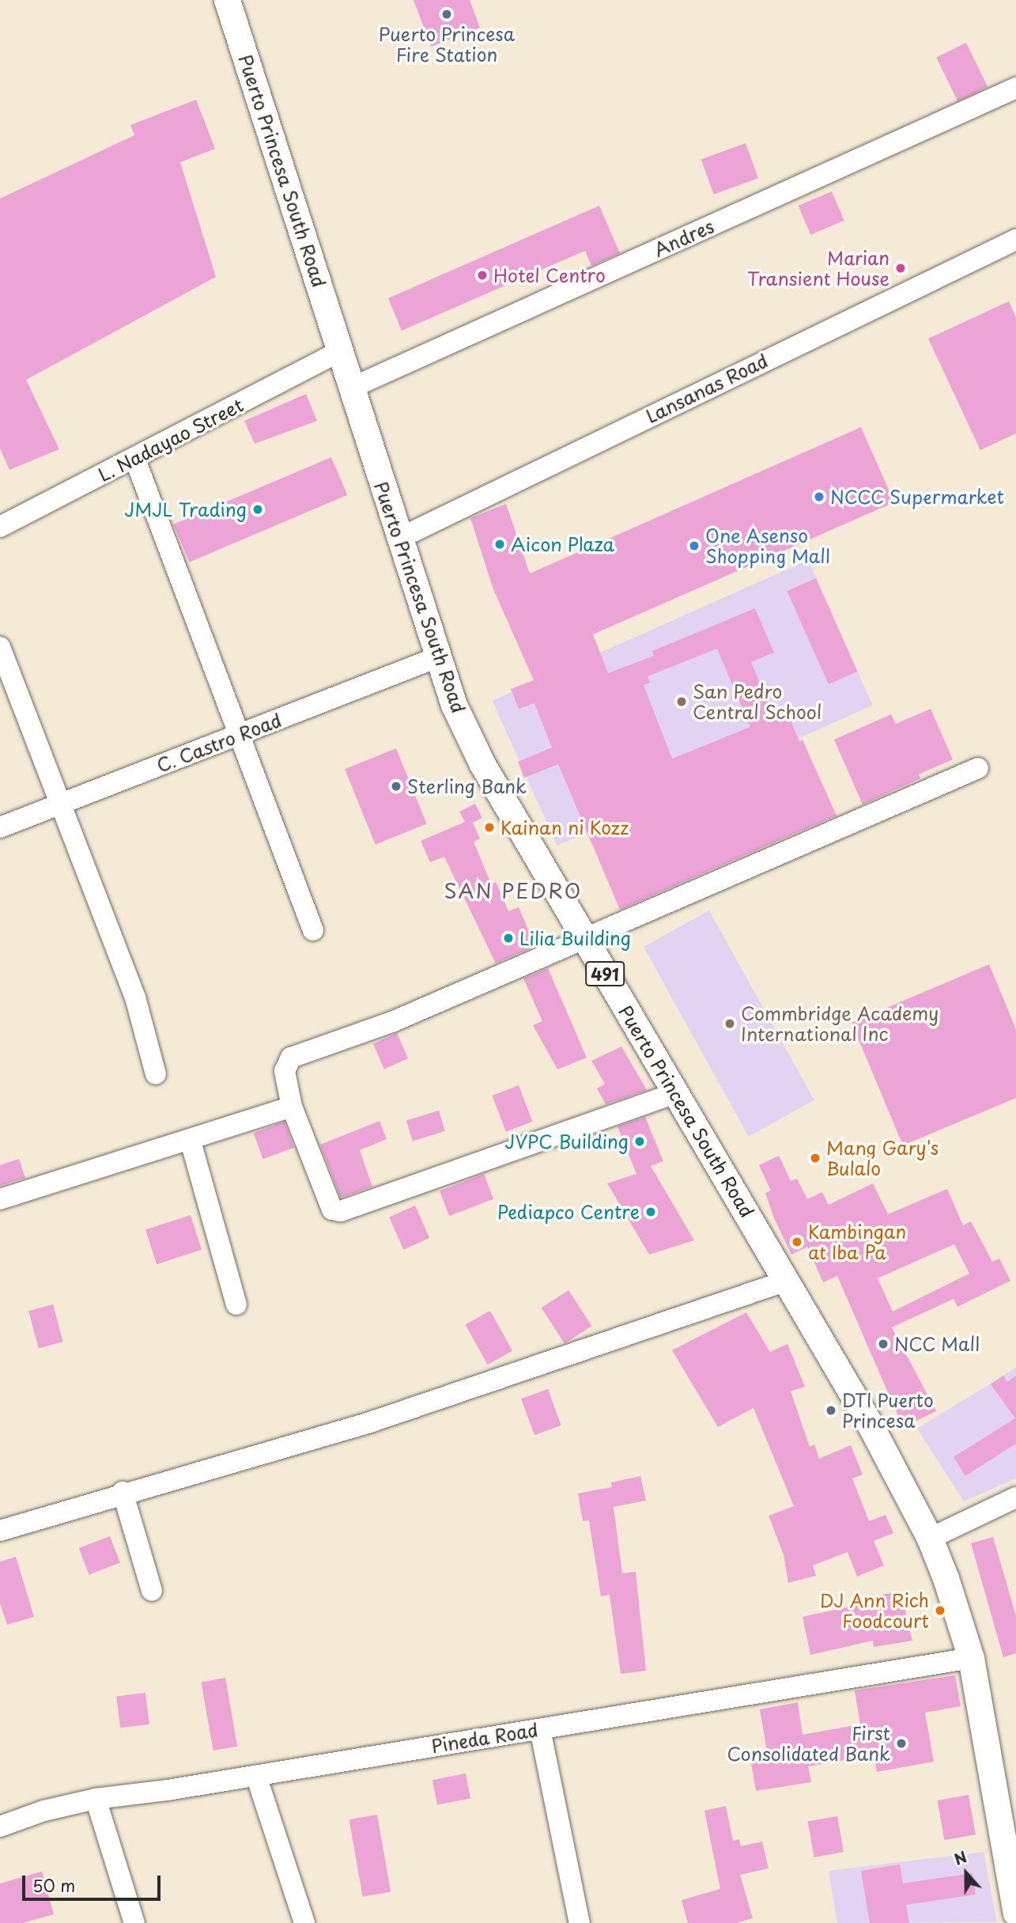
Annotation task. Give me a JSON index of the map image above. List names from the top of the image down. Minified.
{"streets":{"main road":["Puerto Princesa South Road","491"],"street":["Andres","Lansanas Road","L. Nadayao Street","C. Castro Road","Pineda Road"]},"crossings":[["Puerto Princesa South Road","Andres"],["Puerto Princesa South Road","Lansanas Road"],["Puerto Princesa South Road","L. Nadayao Street"],["Puerto Princesa South Road","C. Castro Road"],["Puerto Princesa South Road","Pineda Road"]],"districts":["SAN PEDRO"],"places":["Puerto Princesa Fire Station","Marian Transient House","Hotel Centro","NCCC Supermarket","JMJL Trading","Aicon Plaza","One Asenso Shopping Mall","San Pedro Central School","Sterling Bank","Kainan ni Kozz","Lilia Building","Commbridge Academy International Inc","JVPC Building","Mang Gary's Bulalo","Pediapco Centre","Kambingan at Iba Pa","NCC Mall","DTI Puerto Princesa","DJ Ann Rich Foodcourt","First Consolidated Bank"],"scale_bar":"50 m","north":"top"}
